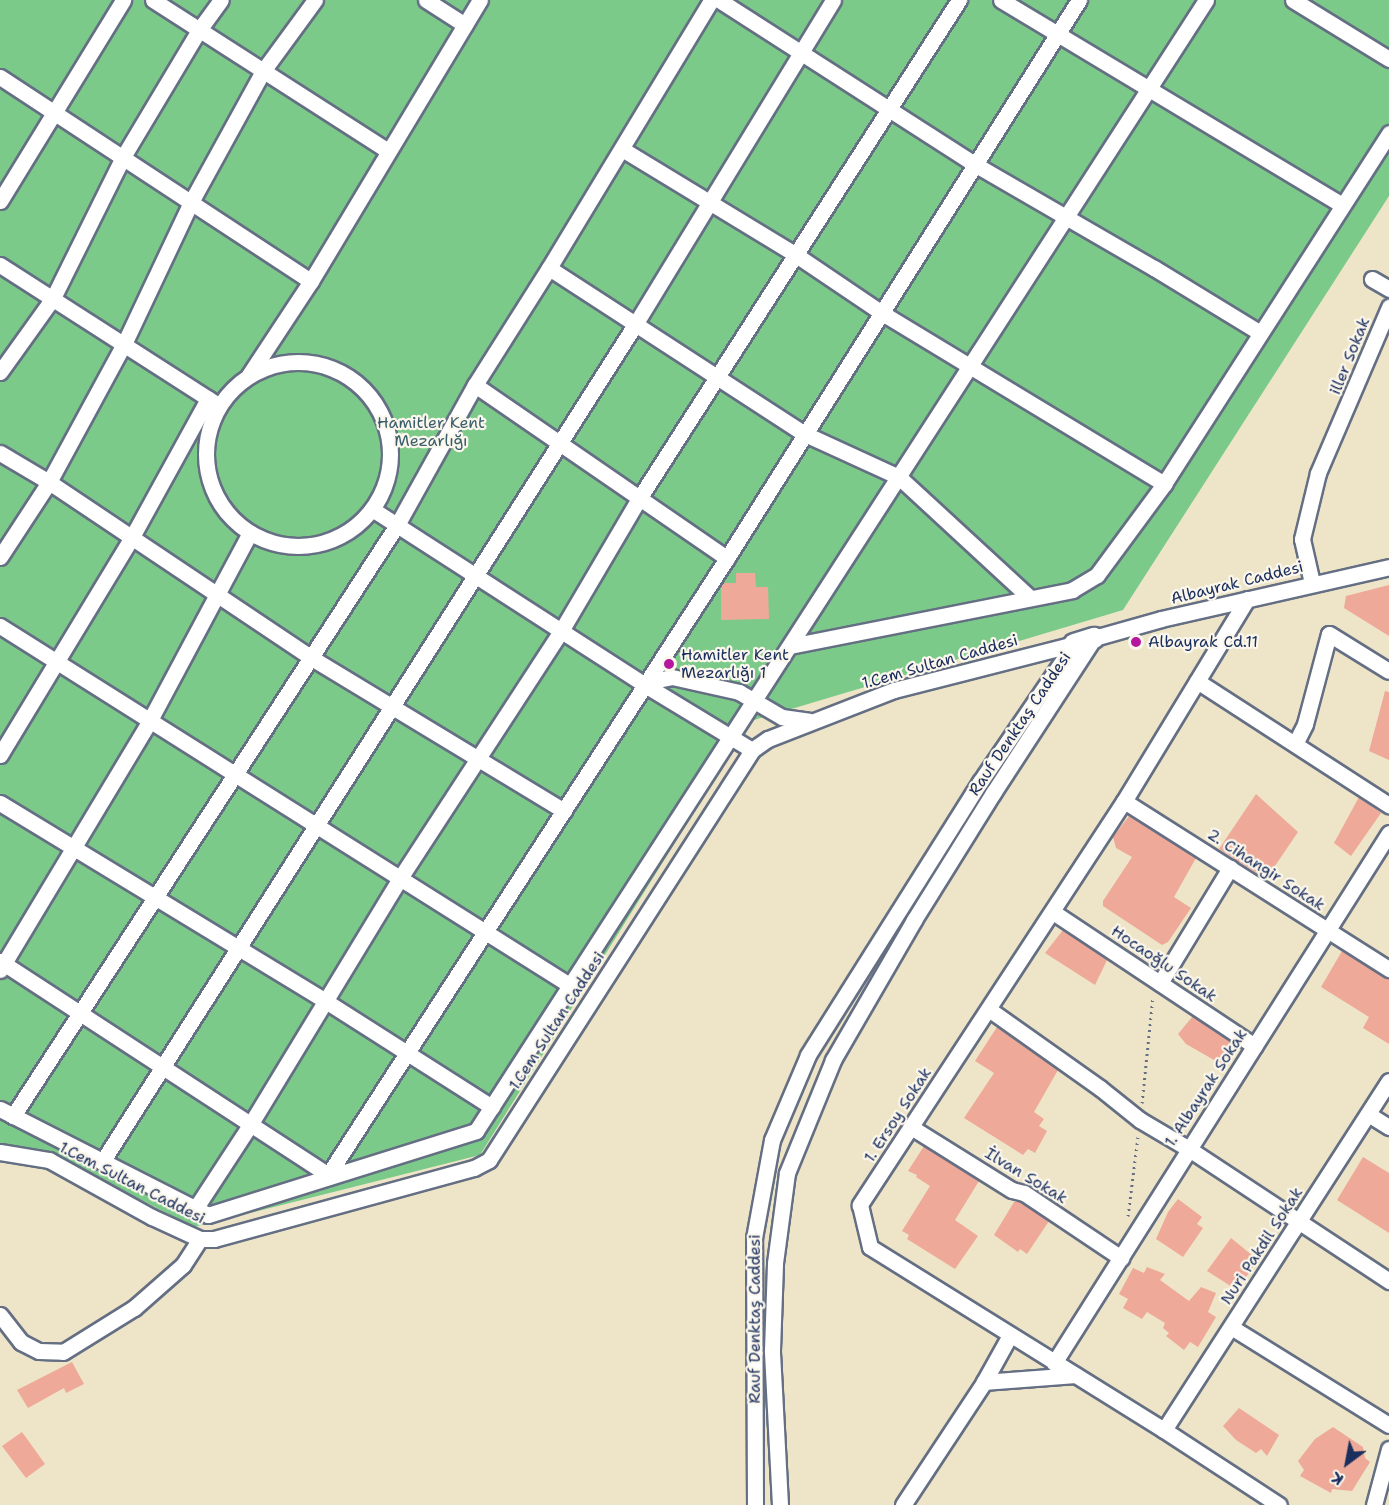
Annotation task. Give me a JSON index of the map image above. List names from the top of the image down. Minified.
{"streets":{"main road":["Rauf Denktaş Caddesi"],"street":["iller Sokak","Albayrak Caddesi","1.Cem Sultan Caddesi","2. Cihangir Sokak","Hocaoğlu Sokak","1. Albayrak Sokak","1. Ersoy Sokak","İlvan Sokak","Nuri Pakdil Sokak"]},"crossings":[["iller Sokak","Albayrak Caddesi"],["Albayrak Caddesi","Rauf Denktaş Caddesi"],["Albayrak Caddesi","1. Ersoy Sokak"],["1.Cem Sultan Caddesi","Rauf Denktaş Caddesi"],["2. Cihangir Sokak","1. Albayrak Sokak"],["2. Cihangir Sokak","1. Ersoy Sokak"],["Hocaoğlu Sokak","1. Albayrak Sokak"],["Hocaoğlu Sokak","1. Ersoy Sokak"],["1. Albayrak Sokak","1. Ersoy Sokak"],["1. Albayrak Sokak","İlvan Sokak"],["1. Ersoy Sokak","İlvan Sokak"],["1. Ersoy Sokak","Nuri Pakdil Sokak"]],"parks":["Hamitler Kent Mezarlığı"],"places":["Albayrak Cd.11","Hamitler Kent Mezarlığı 1"],"north":"bottom left"}
